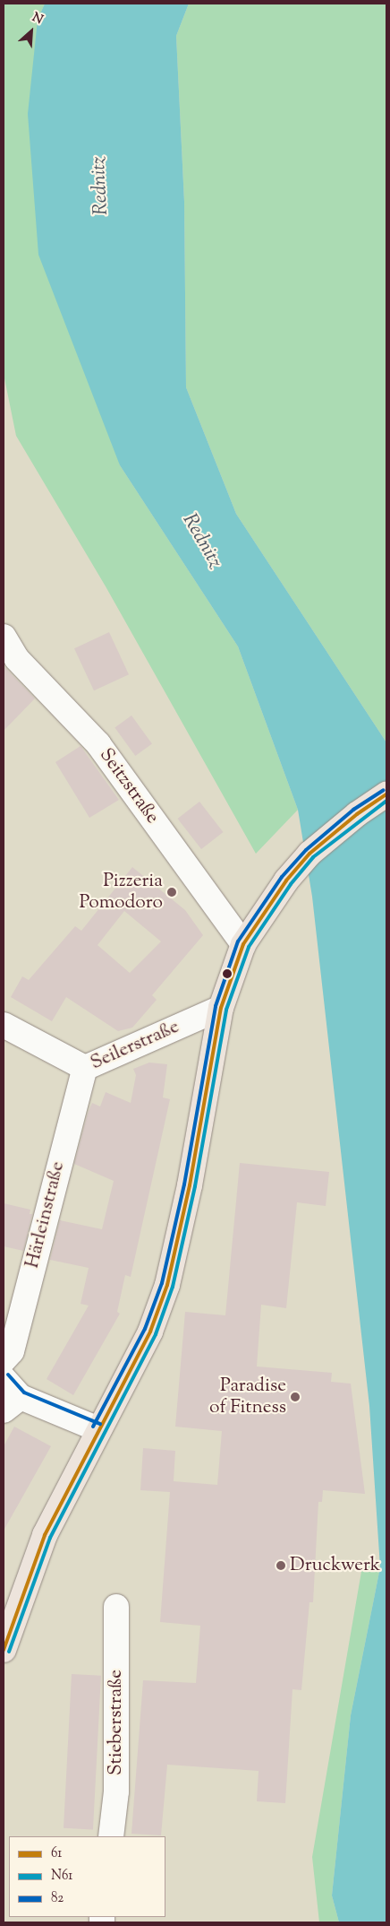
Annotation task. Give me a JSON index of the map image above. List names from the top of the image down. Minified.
{"streets":{"street":["Seitzstraße","Seilerstraße","Härleinstraße","Stieberstraße"]},"crossings":[["Seilerstraße","Härleinstraße"]],"water":["Rednitz"],"places":["Pizzeria Pomodoro","Paradise of Fitness","Druckwerk"],"lines":["transit line 82","transit line 61","transit line N61"],"legend":["61","N61","82"],"north":"top right"}
